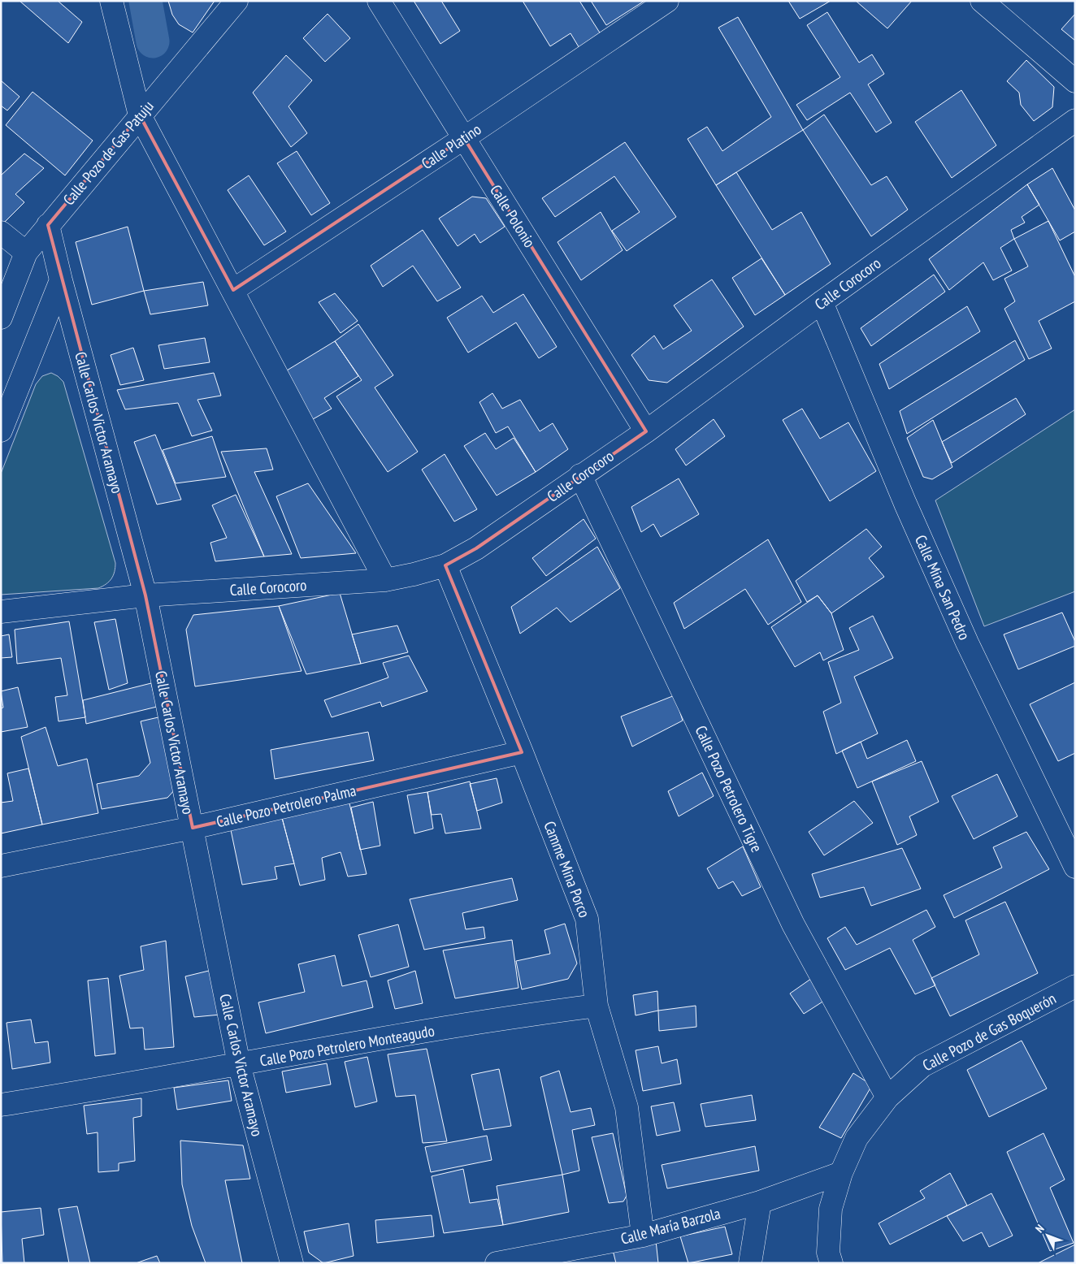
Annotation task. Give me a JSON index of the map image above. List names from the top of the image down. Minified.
{"streets":{"street":["Calle Platino","Calle Pozo de Gas Patuju","Calle Polonio","Calle Corocoro","Calle Carlos Victor Aramayo","Calle Mina San Pedro","Calle Pozo Petrolero Tigre","Calle Pozo Petrolero Palma","Camme Mina Porco","Calle Pozo de Gas Boquerón","Calle Pozo Petrolero Monteagudo","Calle María Barzola"]},"crossings":[["Calle Platino","Calle Polonio"],["Calle Pozo de Gas Patuju","Calle Carlos Victor Aramayo"],["Calle Polonio","Calle Corocoro"],["Calle Corocoro","Calle Carlos Victor Aramayo"],["Calle Corocoro","Calle Mina San Pedro"],["Calle Corocoro","Calle Pozo Petrolero Tigre"],["Calle Corocoro","Camme Mina Porco"],["Calle Carlos Victor Aramayo","Calle Pozo Petrolero Palma"],["Calle Carlos Victor Aramayo","Calle Pozo Petrolero Monteagudo"],["Calle Pozo Petrolero Tigre","Calle Pozo de Gas Boquerón"],["Calle Pozo Petrolero Palma","Camme Mina Porco"],["Camme Mina Porco","Calle Pozo Petrolero Monteagudo"],["Camme Mina Porco","Calle María Barzola"],["Calle Pozo de Gas Boquerón","Calle María Barzola"]],"north":"top left"}
